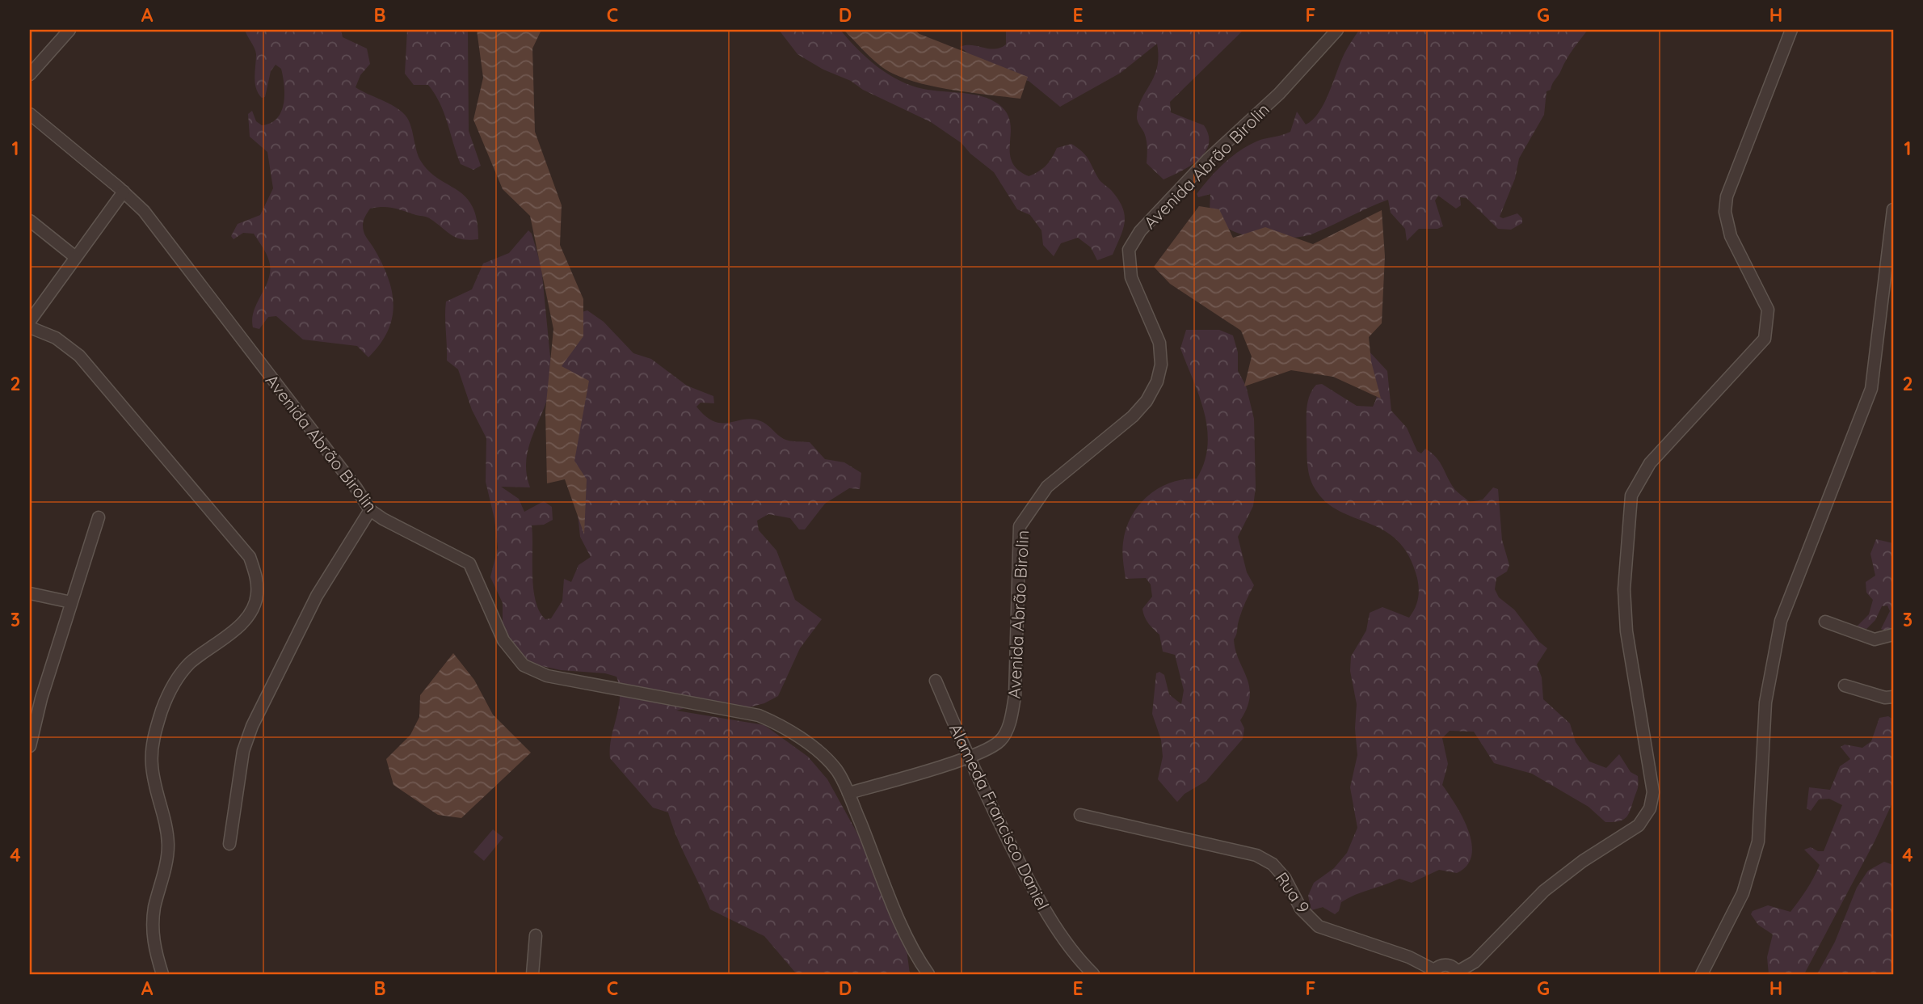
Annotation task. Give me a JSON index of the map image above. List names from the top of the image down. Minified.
{"streets":{"street":["Avenida Abrão Birolin","Alameda Francisco Daniel","Rua 9"]},"crossings":[["Avenida Abrão Birolin","Alameda Francisco Daniel"]],"grid":{"columns":["A","B","C","D","E","F","G","H"],"rows":["1","2","3","4"]}}
